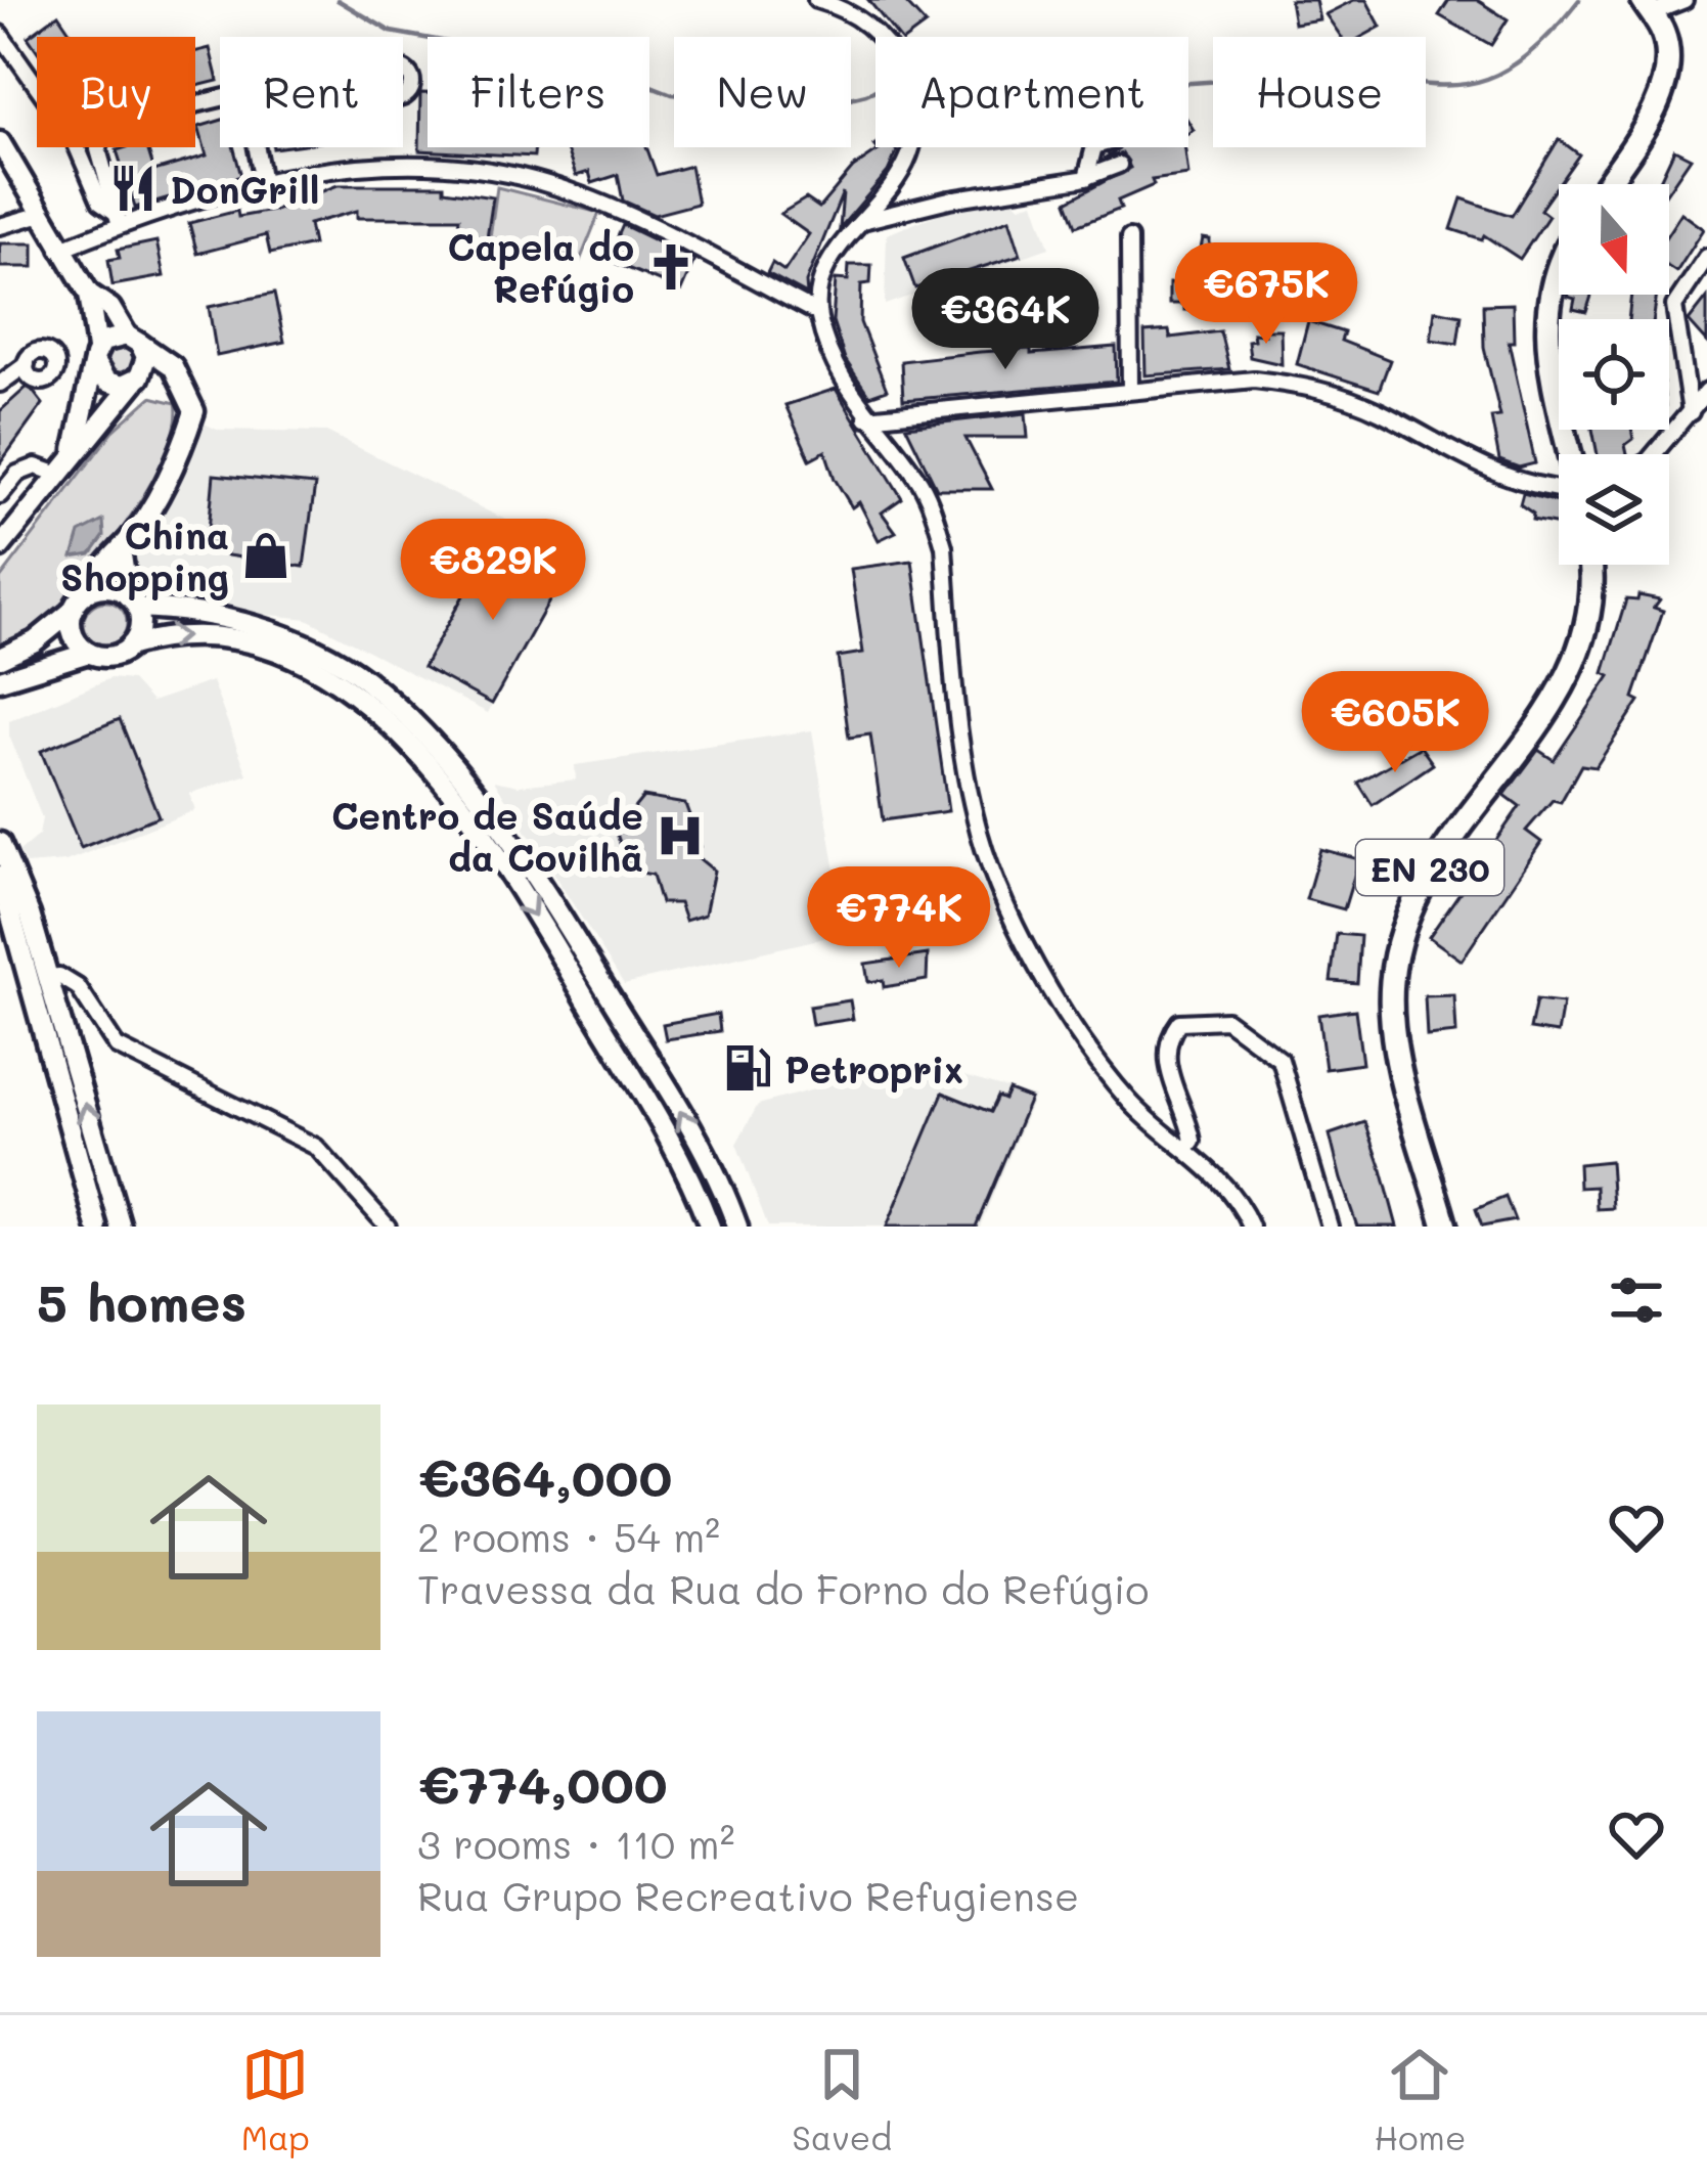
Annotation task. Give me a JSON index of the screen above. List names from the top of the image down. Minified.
{"streets":{"main road":["EN 230"]},"places":{"restaurant":["DonGrill"],"church":["Capela do Refúgio"],"shop":["China Shopping"],"hospital":["Centro de Saúde da Covilhã"],"fuel station":["Petroprix"]},"north":"bottom","page":{"chip":["Buy","Rent","Filters","New","Apartment","House"],"price":["€675K","€364K","€829K","€605K","€774K"],"heading":"5 homes","list":[{"name":"€364,000","note":"2 rooms · 54 m² · Travessa da Rua do Forno do Refúgio"},{"name":"€774,000","note":"3 rooms · 110 m² · Rua Grupo Recreativo Refugiense"}],"tabs":["Map","Saved","Home"]}}
